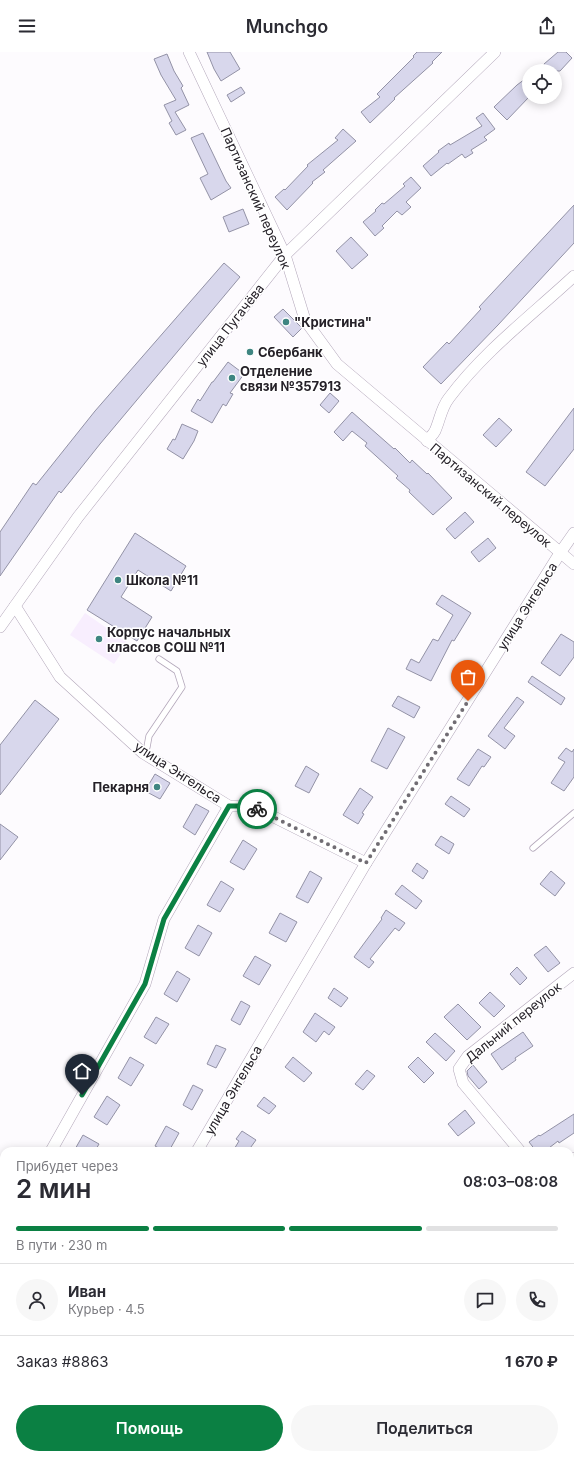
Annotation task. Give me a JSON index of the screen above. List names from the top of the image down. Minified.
{"streets":{"street":["Партизанский переулок","улица Пугачёва","улица Энгельса","Дальний переулок"]},"crossings":[["Партизанский переулок","улица Пугачёва"],["Партизанский переулок","улица Энгельса"],["улица Пугачёва","улица Энгельса"]],"places":["\"Кристина\"","Сбербанк","Отделение связи №357913","Школа №11","Корпус начальных классов СОШ №11","Пекарня"],"page":{"header":"Munchgo","heading":["2 мин","Прибудет через","08:03–08:08"],"panel":["Иван","Курьер · 4.5","Заказ #8863","1 670 ₽"],"bar":"В пути · 230 m","buttons":["Помощь","Поделиться"]}}
